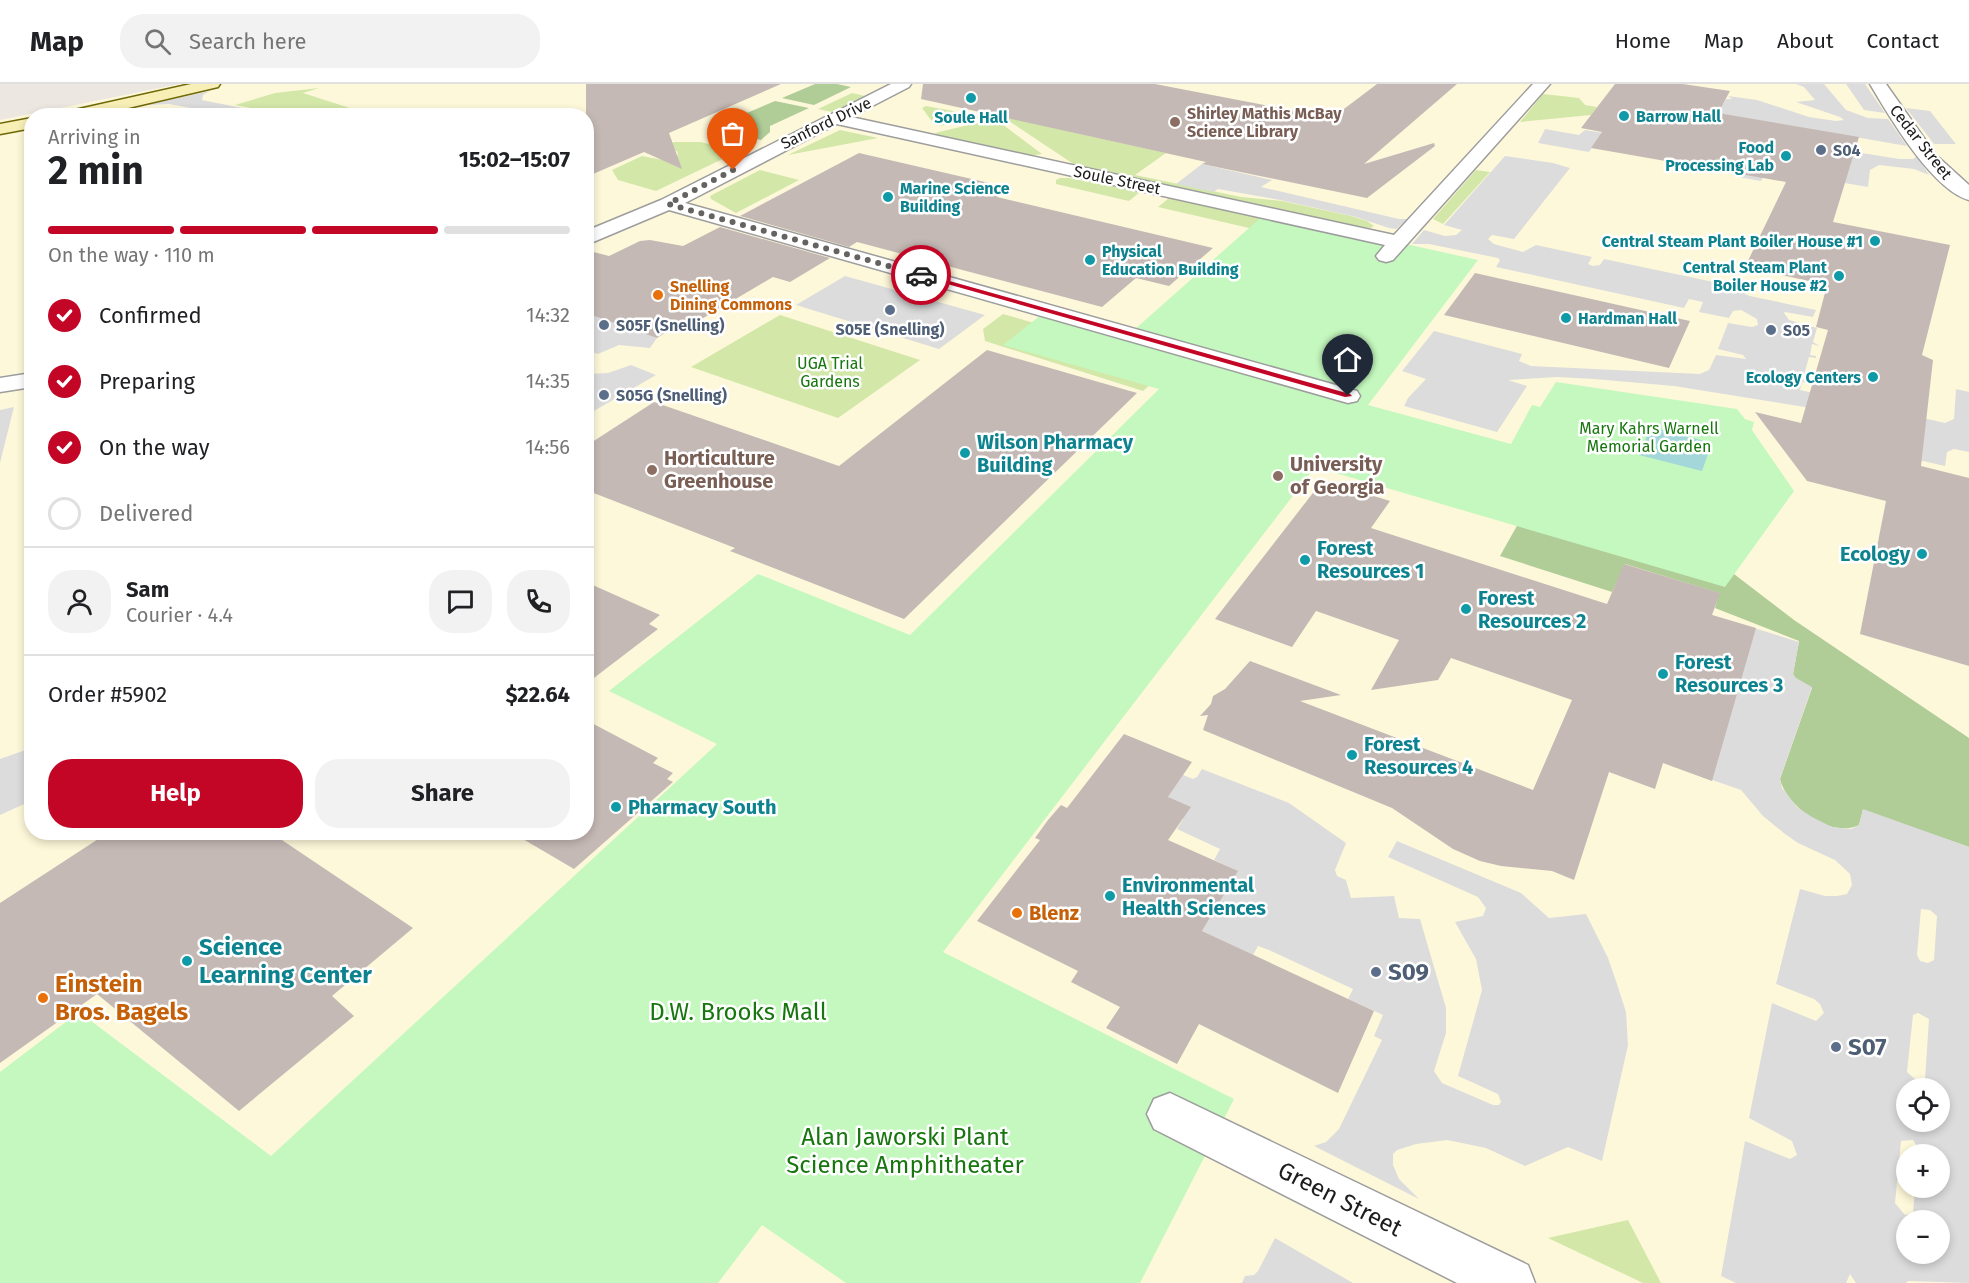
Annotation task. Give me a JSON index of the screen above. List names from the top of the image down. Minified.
{"streets":{"street":["Sanford Drive","Cedar Street","Soule Street","Green Street"]},"crossings":[["Sanford Drive","Soule Street"]],"parks":["UGA Trial Gardens","Mary Kahrs Warnell Memorial Garden","D.W. Brooks Mall","Alan Jaworski Plant Science Amphitheater"],"places":["Soule Hall","Barrow Hall","Shirley Mathis McBay Science Library","S04","Food Processing Lab","Marine Science Building","Central Steam Plant Boiler House #1","Physical Education Building","Central Steam Plant Boiler House #2","Snelling Dining Commons","S05E (Snelling)","Hardman Hall","S05F (Snelling)","S05","Ecology Centers","S05G (Snelling)","Wilson Pharmacy Building","Horticulture Greenhouse","University of Georgia","Ecology","Forest Resources 1","Forest Resources 2","Forest Resources 3","Forest Resources 4","Pharmacy South","Environmental Health Sciences","Blenz","Science Learning Center","S09","Einstein Bros. Bagels","S07"],"page":{"header":"Map","search":"Search here","nav":["Home","Map","About","Contact"],"heading":["2 min","Arriving in","15:02–15:07"],"panel":["Sam","Courier · 4.4","Order #5902","$22.64"],"bar":"On the way · 110 m","list":[["Confirmed","14:32"],["Preparing","14:35"],["On the way","14:56"],"Delivered"],"buttons":["Help","Share"],"map_buttons":["+","−"]}}
